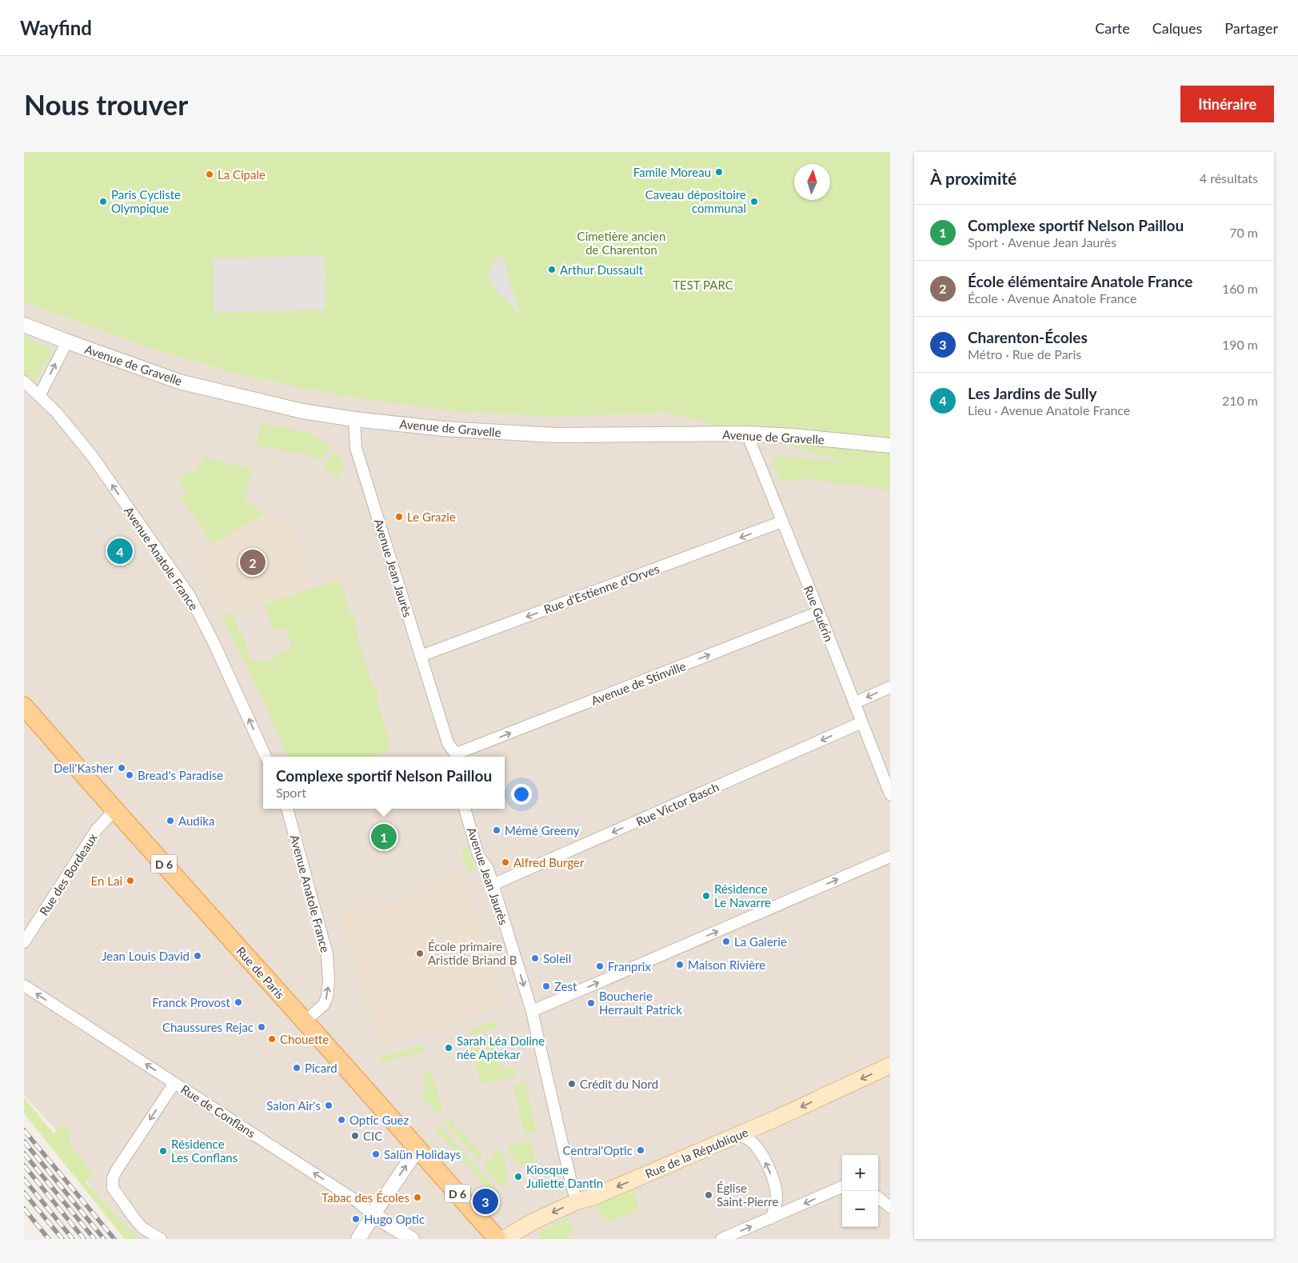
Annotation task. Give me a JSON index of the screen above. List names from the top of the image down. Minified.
{"streets":{"main road":["D 6","Rue de Paris","Rue de la République"],"street":["Avenue de Gravelle","Avenue Anatole France","Avenue Jean Jaurès","Rue d'Estienne d'Orves","Rue Guérin","Avenue de Stinville","Rue Victor Basch","Rue des Bordeaux","Rue de Conflans"]},"crossings":[["Avenue de Gravelle","Avenue Jean Jaurès"],["Avenue de Gravelle","Rue Guérin"],["Avenue Anatole France","Rue de Paris"],["Avenue Jean Jaurès","Rue d'Estienne d'Orves"],["Avenue Jean Jaurès","Avenue de Stinville"],["Avenue Jean Jaurès","Rue Victor Basch"],["Avenue Jean Jaurès","Rue de la République"],["Rue d'Estienne d'Orves","Rue Guérin"],["Rue Guérin","Avenue de Stinville"],["Rue Guérin","Rue Victor Basch"],["Rue des Bordeaux","Rue de Paris"]],"one_way":["Avenue Anatole France","Rue d'Estienne d'Orves","Avenue de Stinville","Rue Victor Basch","Rue de Conflans","Rue de la République"],"parks":["Cimetière ancien de Charenton","TEST PARC"],"places":["Famile Moreau","La Cipale","Paris Cycliste Olympique","Caveau dépositoire communal","Arthur Dussault","Le Grazie","Deli'Kasher","Bread's Paradise","Audika","Mémé Greeny","Alfred Burger","En Lai","Résidence Le Navarre","La Galerie","École primaire Aristide Briand B","Jean Louis David","Soleil","Maison Rivière","Franprix","Zest","Franck Provost","Boucherie Herrault Patrick","Chaussures Rejac","Chouette","Sarah Léa Doline née Aptekar","Picard","Crédit du Nord","Salon Air's","Optic Guez","CIC","Central'Optic","Résidence Les Conflans","Salün Holidays","Kiosque Juliette Dantin","Église Saint-Pierre","Tabac des Écoles","Hugo Optic"],"north":"top","page":{"header":"Wayfind","nav":["Carte","Calques","Partager"],"buttons":"Itinéraire","title":"Nous trouver","heading":["À proximité","4 résultats"],"list":[{"mark":"1","name":"Complexe sportif Nelson Paillou","note":"Sport · Avenue Jean Jaurès","value":"70 m"},{"mark":"2","name":"École élémentaire Anatole France","note":"École · Avenue Anatole France","value":"160 m"},{"mark":"3","name":"Charenton-Écoles","note":"Métro · Rue de Paris","value":"190 m"},{"mark":"4","name":"Les Jardins de Sully","note":"Lieu · Avenue Anatole France","value":"210 m"}],"pins":["4","2","1","3"],"popup":["Complexe sportif Nelson Paillou","Sport"],"map_buttons":["+","−"]}}
